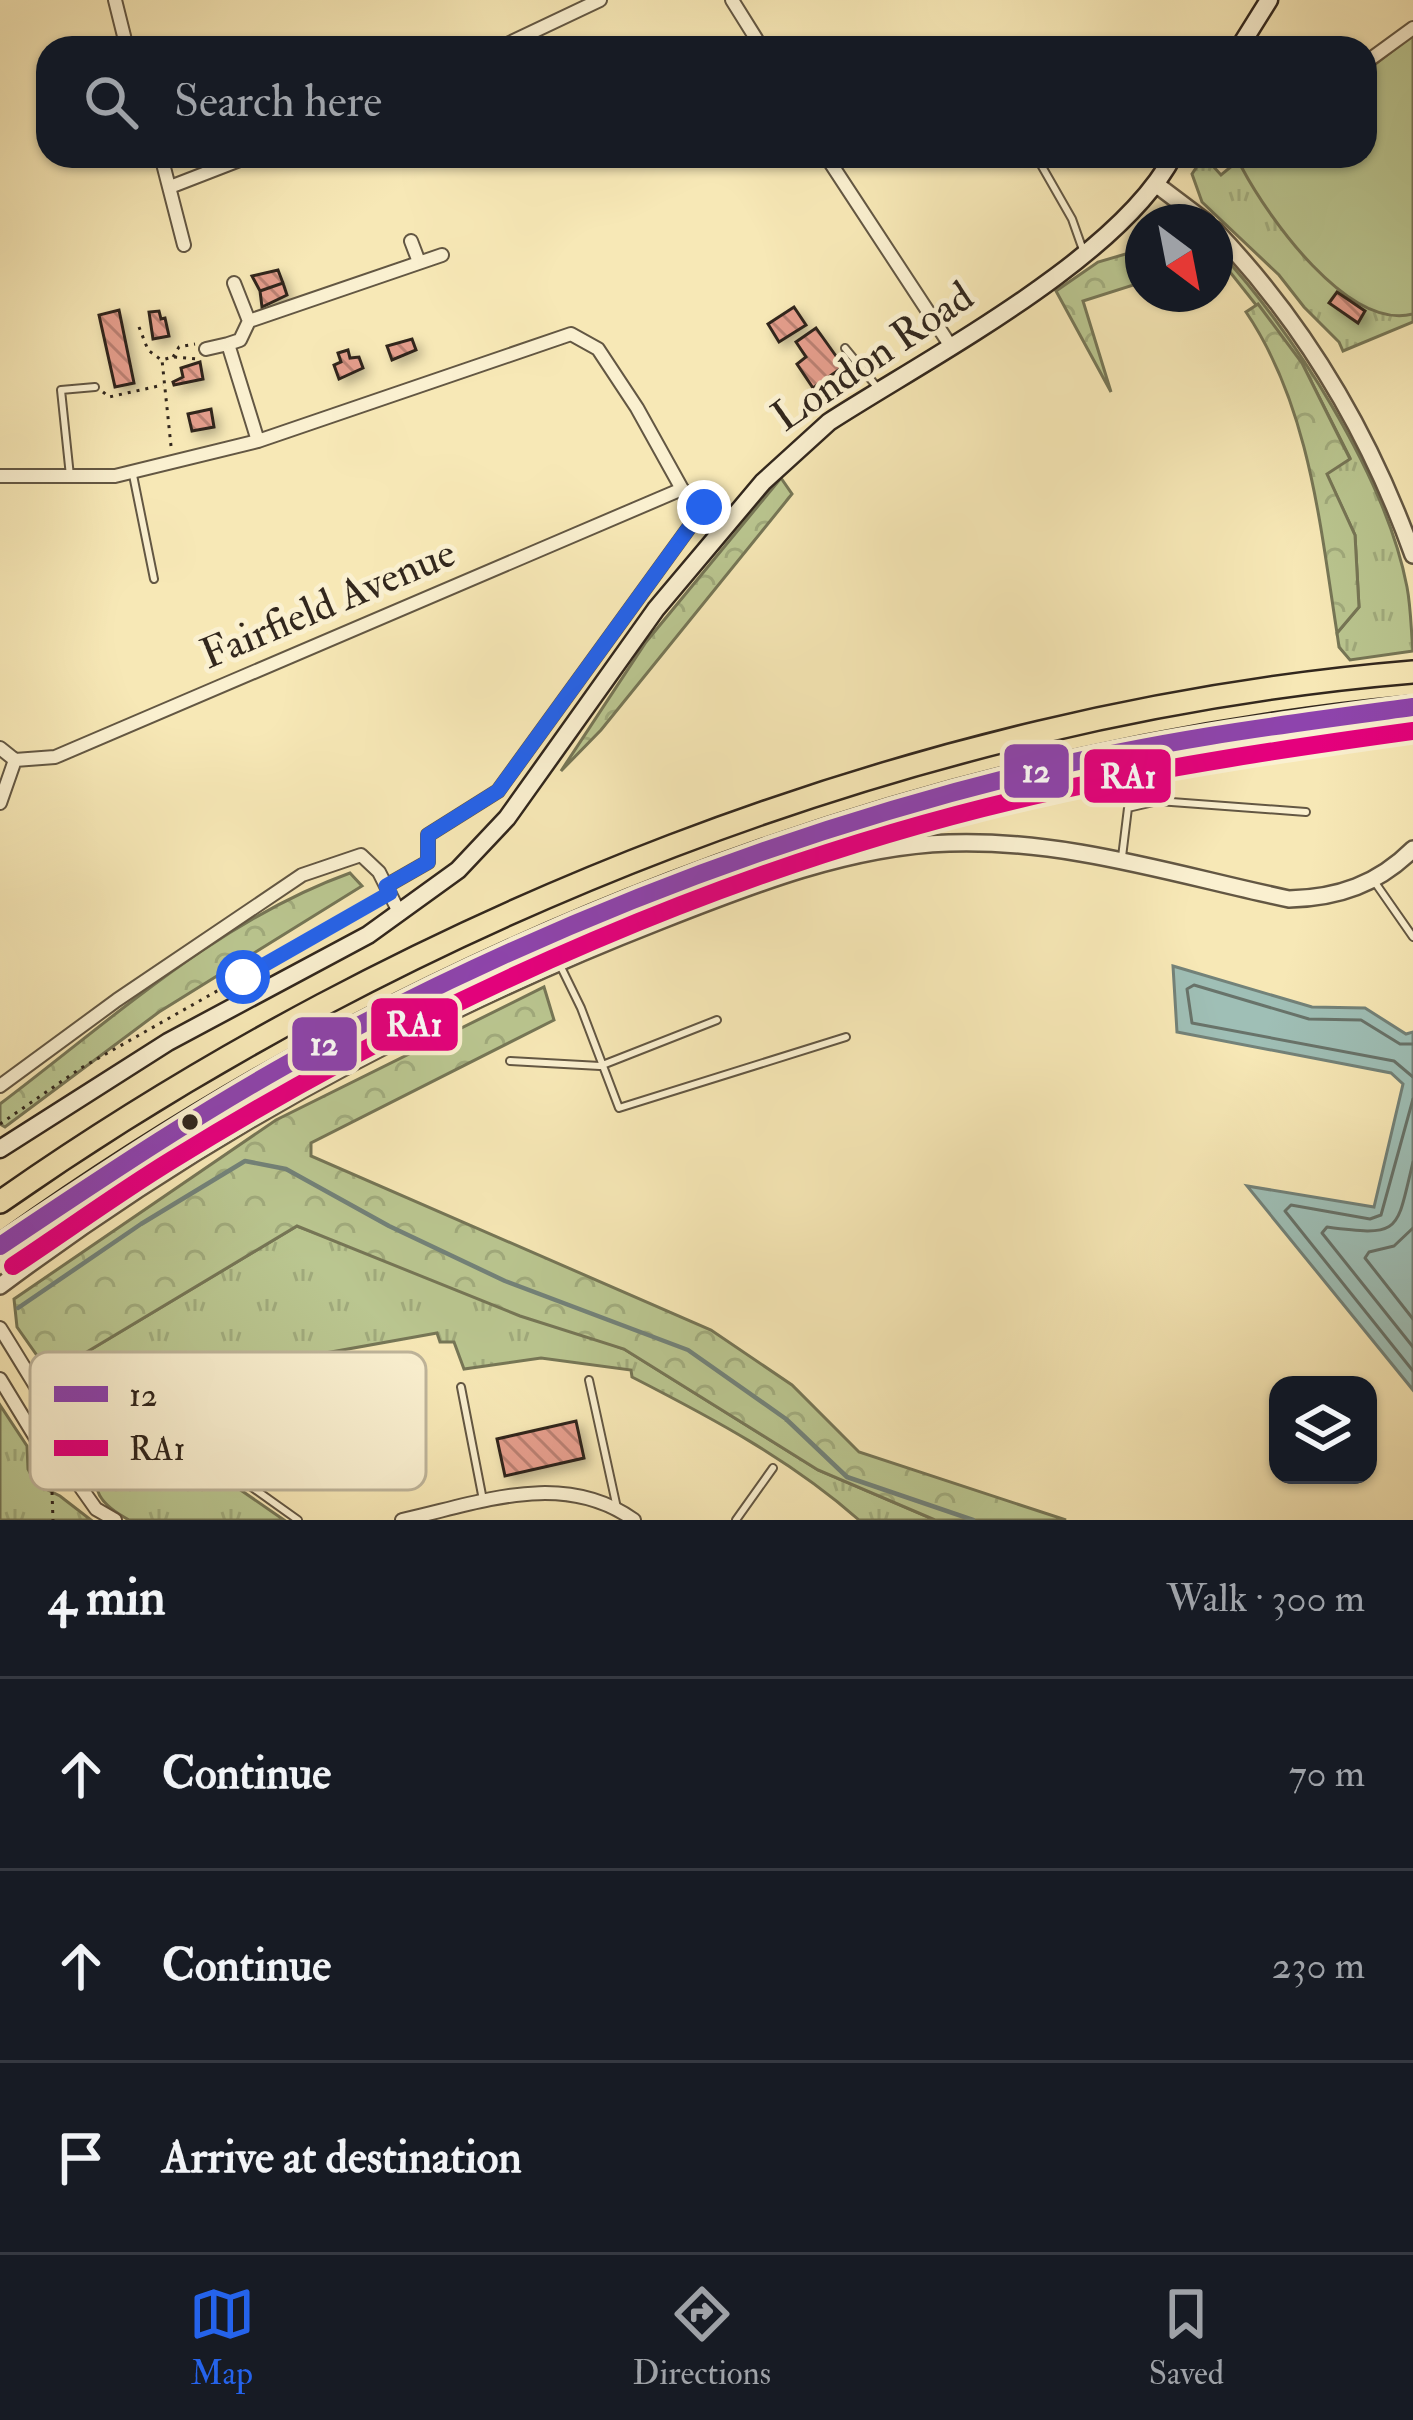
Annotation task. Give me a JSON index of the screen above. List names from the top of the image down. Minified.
{"streets":{"main road":["London Road"],"street":["Fairfield Avenue"]},"lines":["transit line 12","transit line RA1"],"legend":["12","RA1"],"north":"bottom right","page":{"search":"Search here","heading":["4 min","Walk · 300 m"],"list":[["Continue","70 m"],["Continue","230 m"],"Arrive at destination"],"nav":["Map","Directions","Saved"]}}
